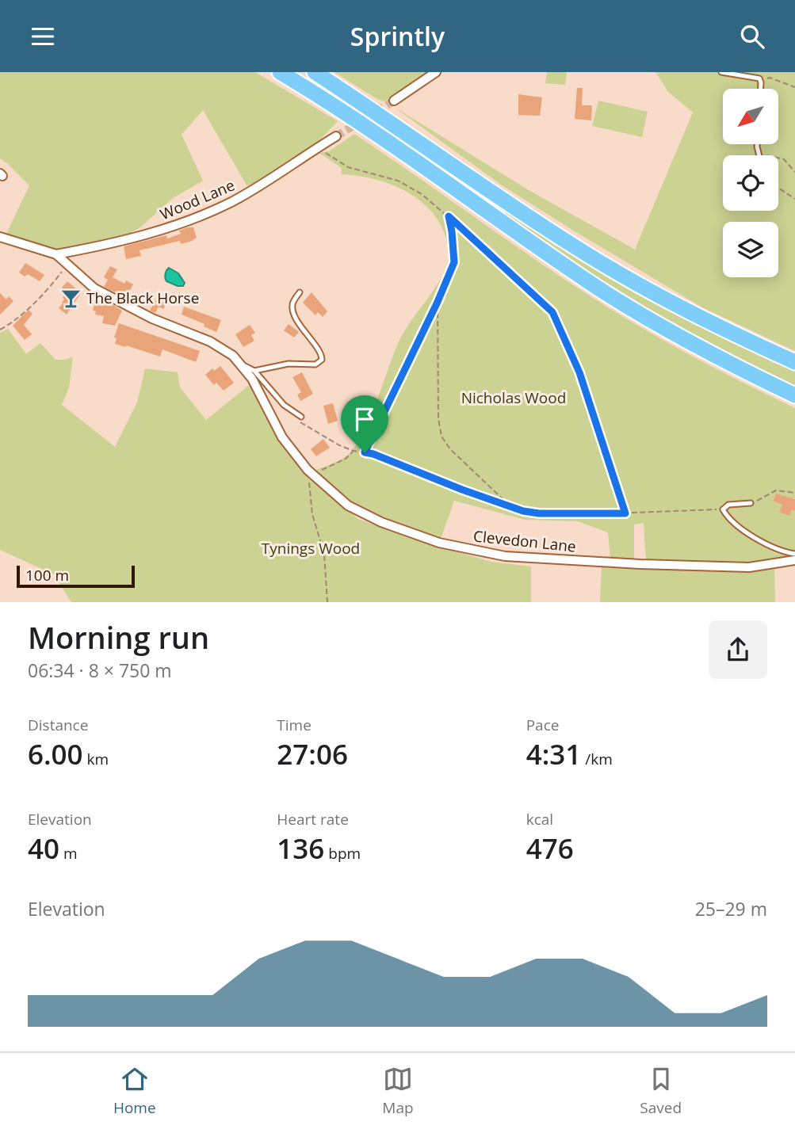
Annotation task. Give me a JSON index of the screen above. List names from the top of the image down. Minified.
{"streets":{"street":["Wood Lane","Clevedon Lane"]},"crossings":[["Wood Lane","Clevedon Lane"]],"parks":["Nicholas Wood","Tynings Wood"],"places":{"bar":["The Black Horse"]},"scale_bar":"100 m","north":"bottom left","page":{"header":"Sprintly","scale":"100 m","heading":["Morning run","06:34 · 8 × 750 m"],"stats":[["Distance","6.00 km"],["Time","27:06"],["Pace","4:31 /km"],["Elevation","40 m"],["Heart rate","136 bpm"],["kcal","476"]],"chart":["Elevation","25–29 m"],"tabs":["Home","Map","Saved"]}}
